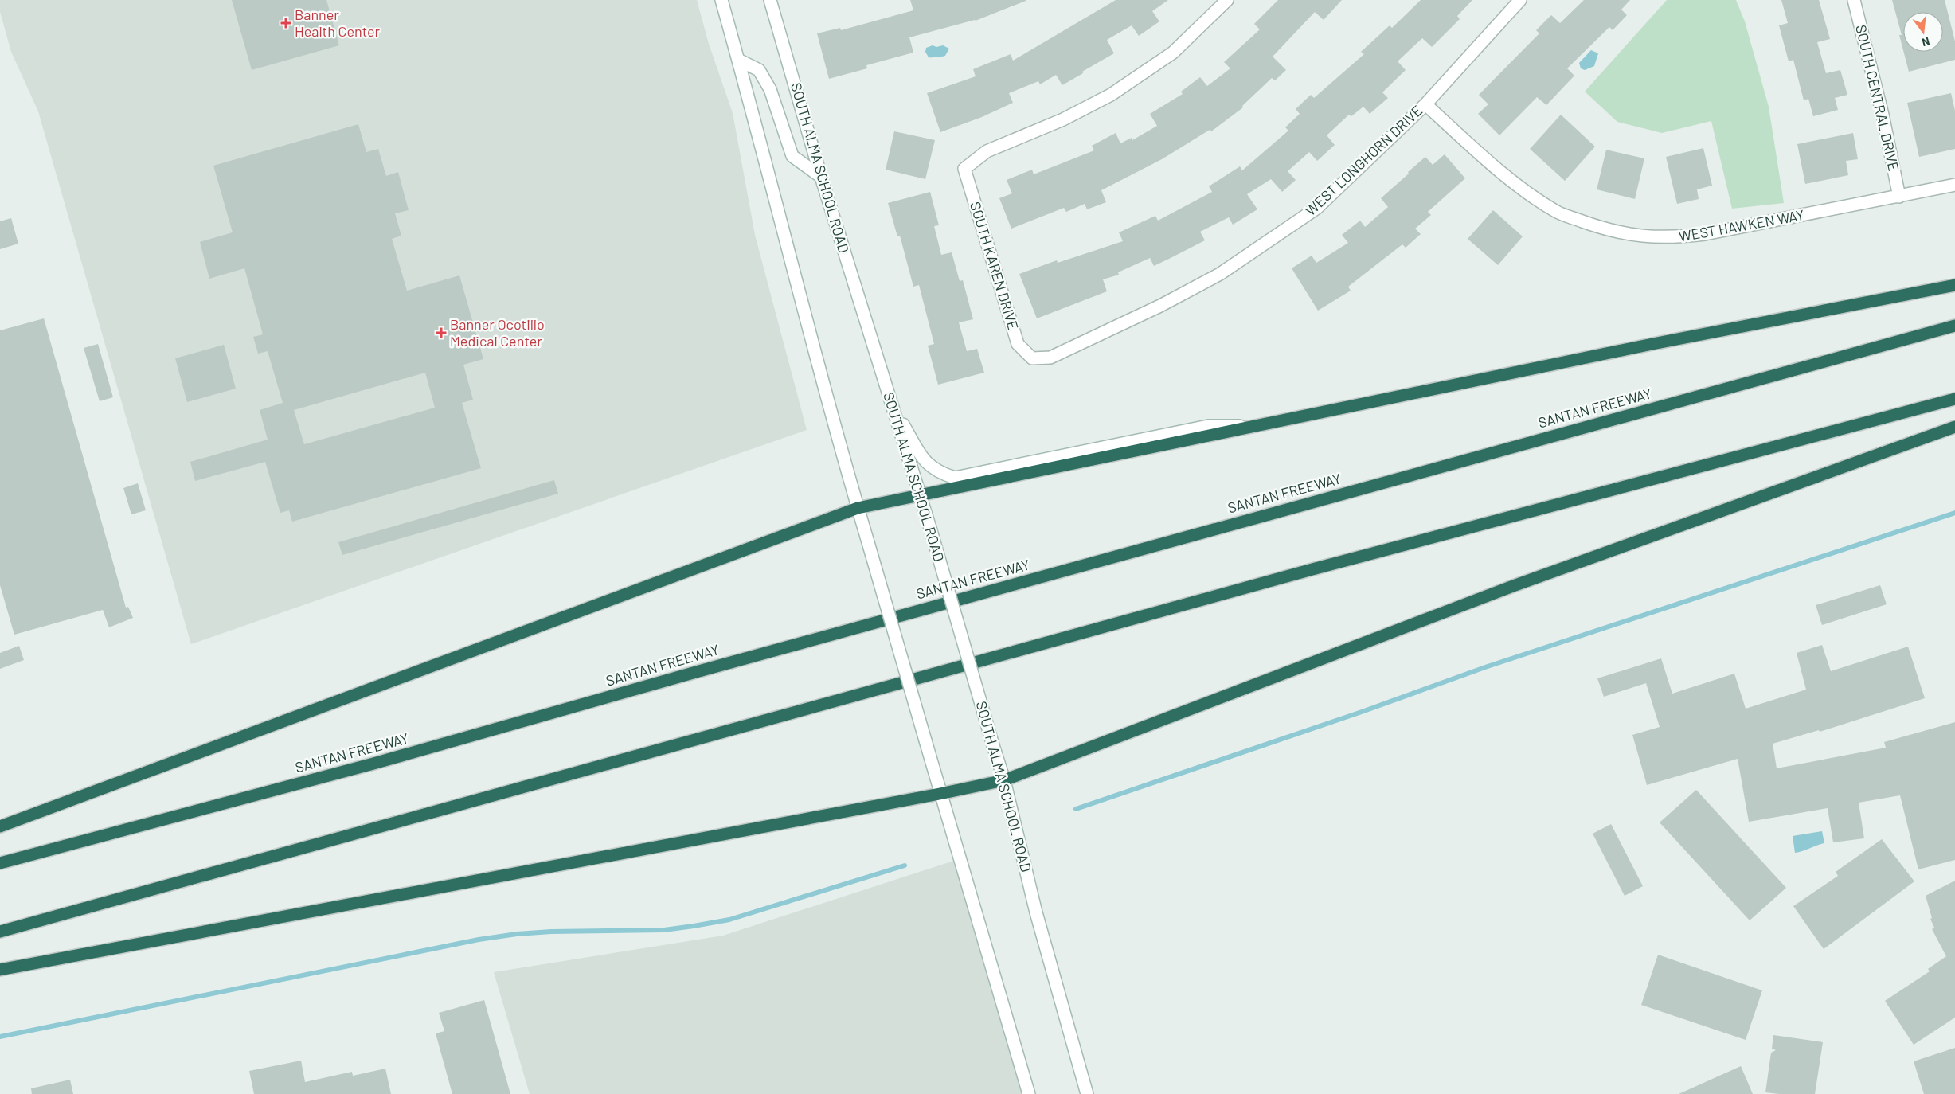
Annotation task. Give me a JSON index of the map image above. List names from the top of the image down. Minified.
{"streets":{"highway":["SANTAN FREEWAY"],"main road":["SOUTH CENTRAL DRIVE","WEST LONGHORN DRIVE","SOUTH ALMA SCHOOL ROAD","WEST HAWKEN WAY","SOUTH KAREN DRIVE"]},"crossings":[["SOUTH CENTRAL DRIVE","WEST HAWKEN WAY"],["WEST LONGHORN DRIVE","WEST HAWKEN WAY"],["WEST LONGHORN DRIVE","SOUTH KAREN DRIVE"]],"places":{"health":["Banner Health Center","Banner Ocotillo Medical Center"]},"north":"bottom"}
